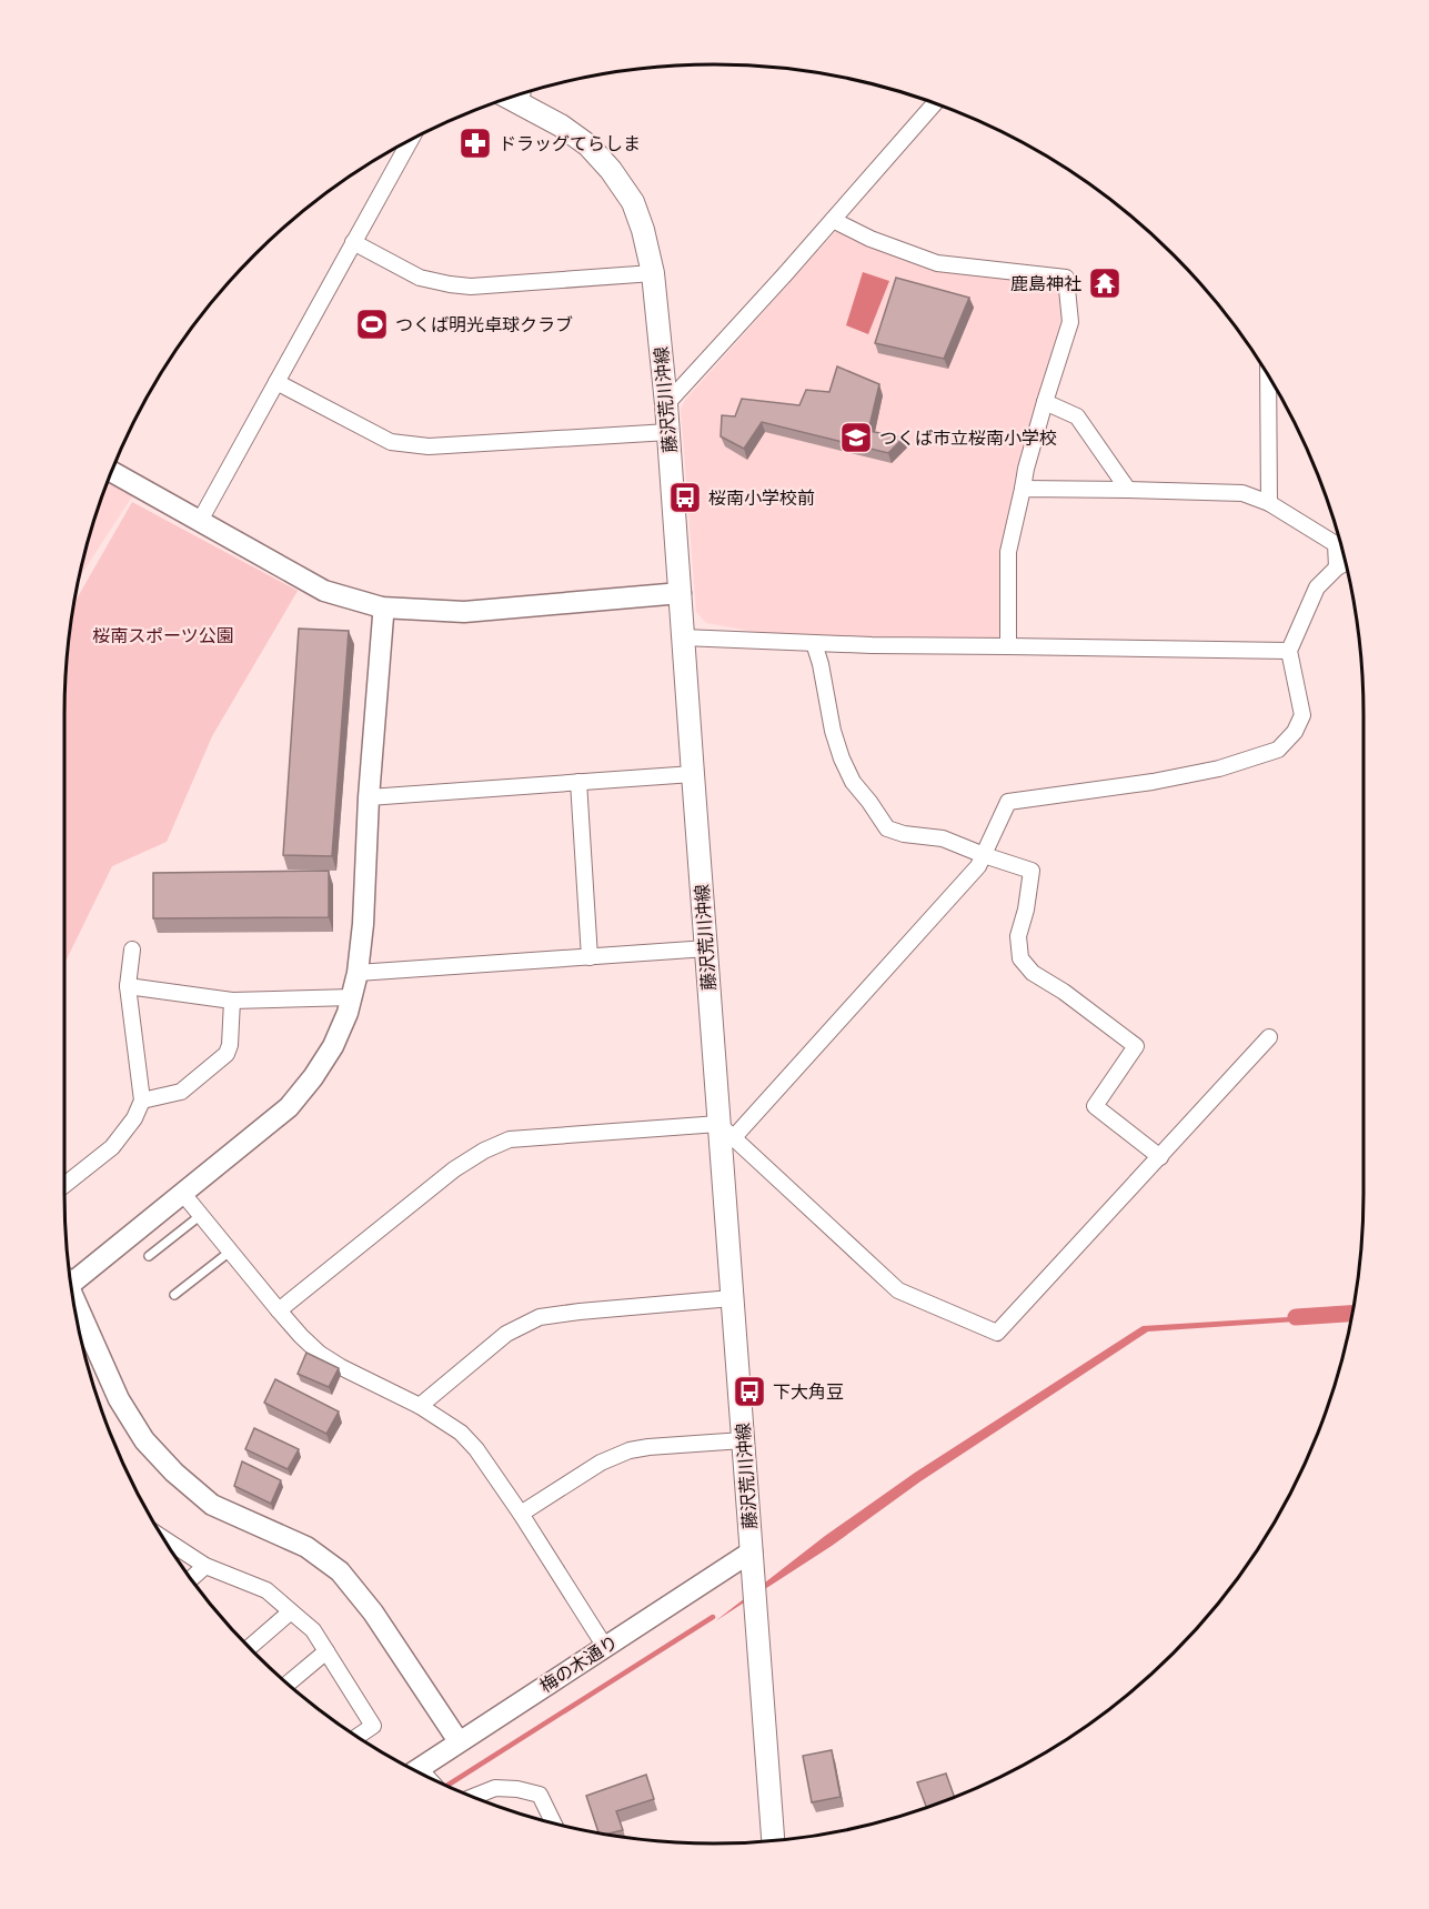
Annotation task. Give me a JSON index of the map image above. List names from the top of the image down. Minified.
{"streets":{"main road":["藤沢荒川沖線"],"street":["梅の木通り"]},"crossings":[["藤沢荒川沖線","梅の木通り"]],"parks":["桜南スポーツ公園"],"places":{"pharmacy":["ドラッグてらしま"],"temple":["鹿島神社"],"sports":["つくば明光卓球クラブ"],"school or university":["つくば市立桜南小学校"],"bus stop":["桜南小学校前","下大角豆"]}}
